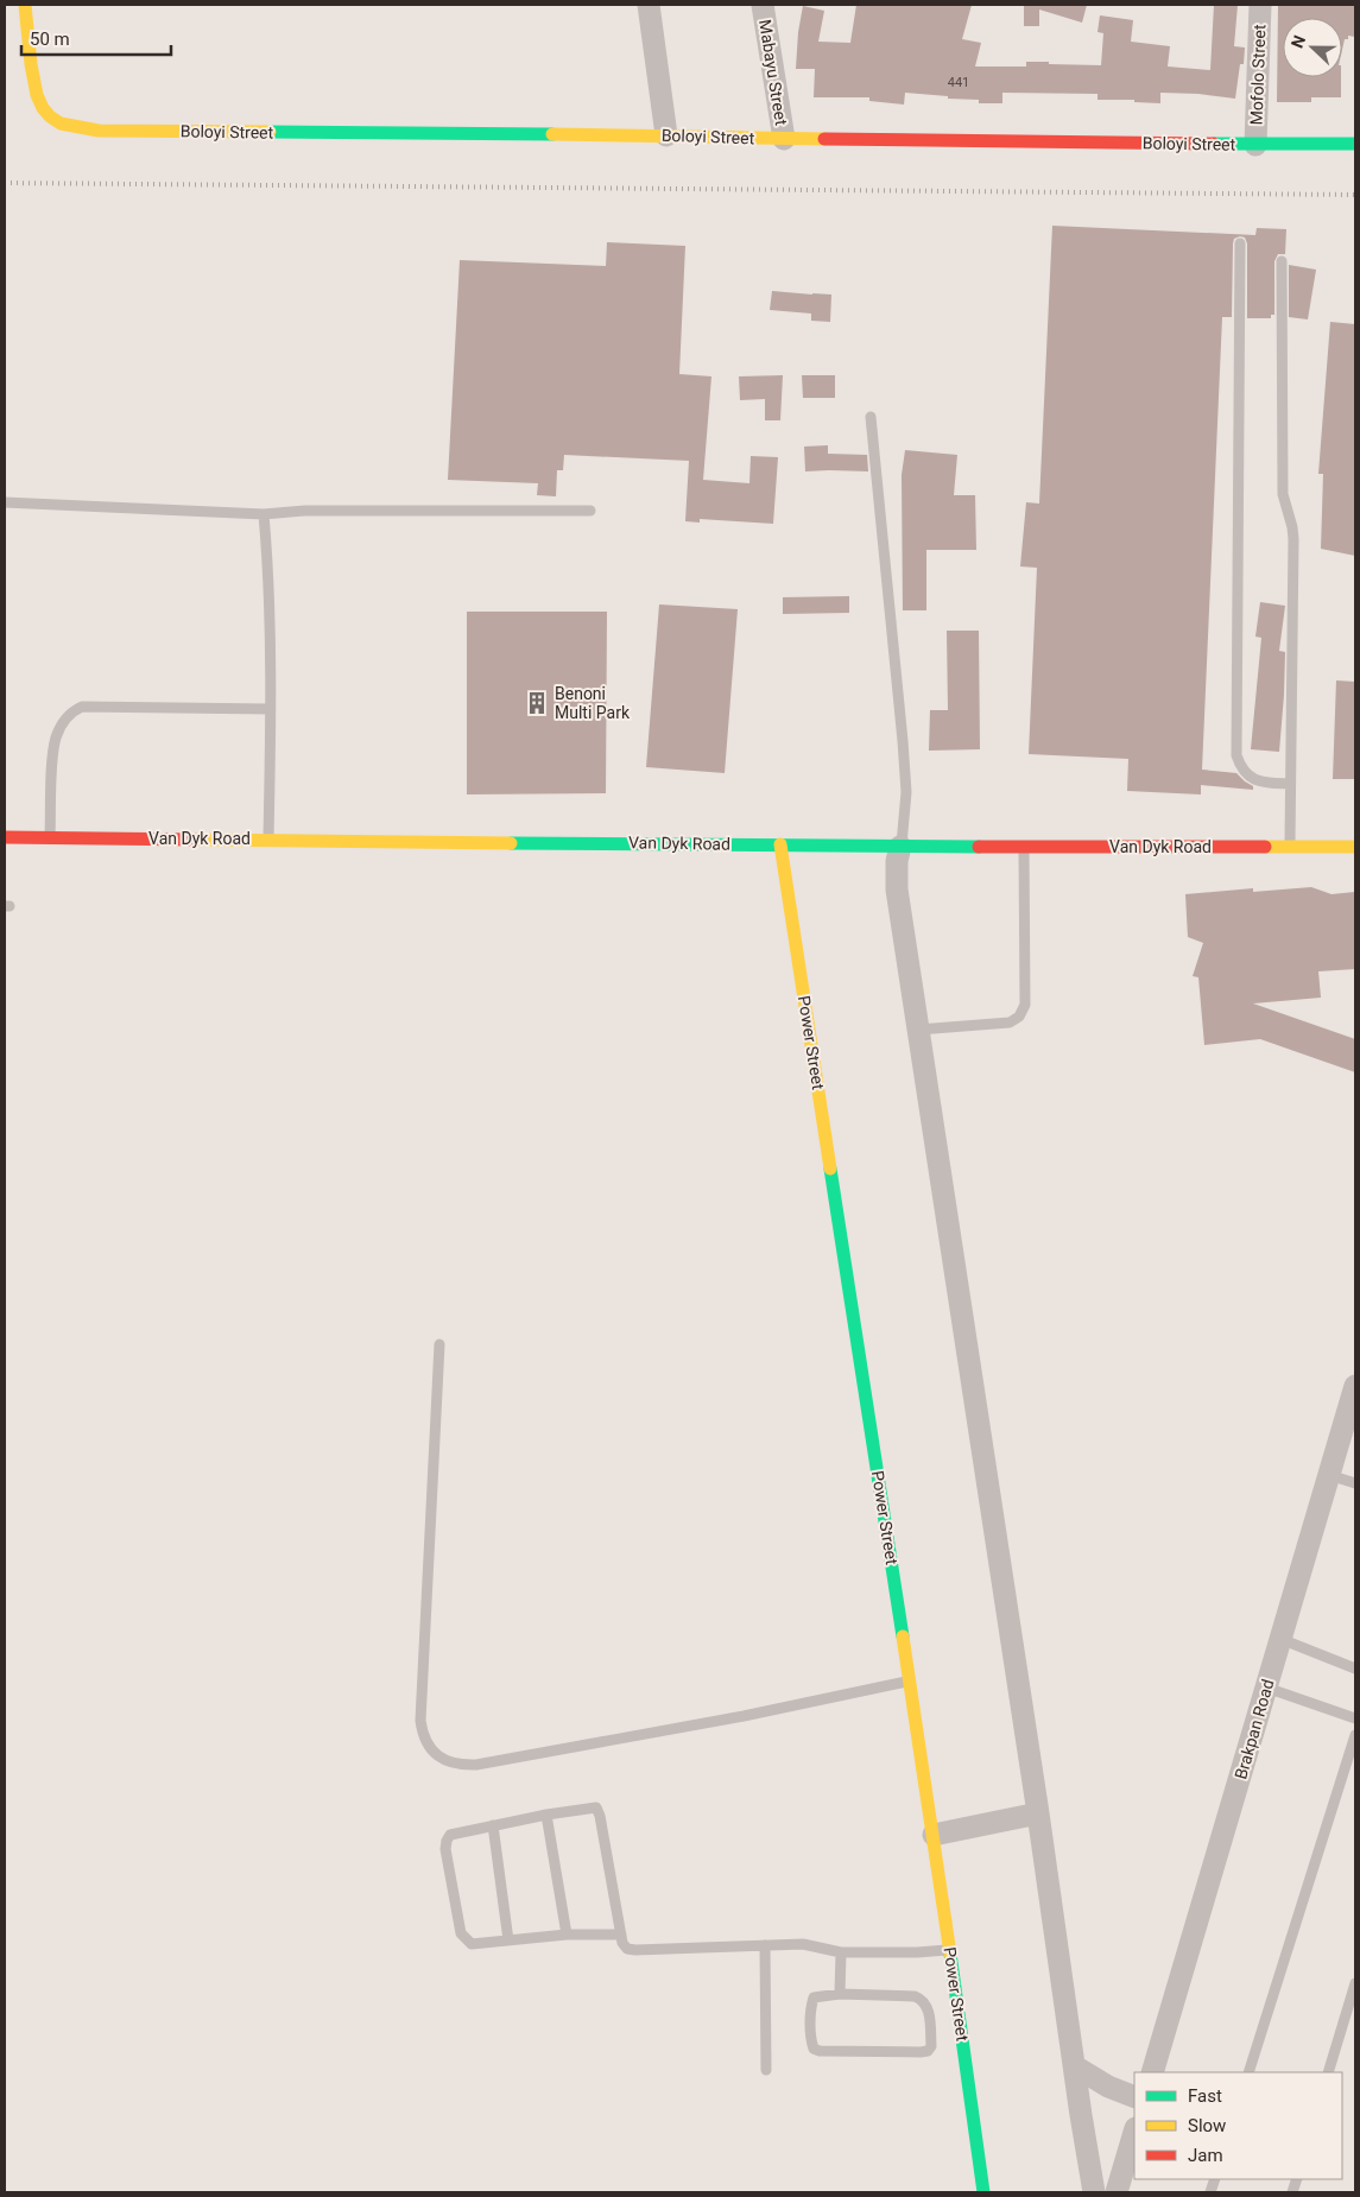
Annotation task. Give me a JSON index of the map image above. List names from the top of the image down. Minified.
{"streets":{"street":["Mabayu Street","Mofolo Street","Boloyi Street","Van Dyk Road","Power Street","Brakpan Road"]},"crossings":[["Mabayu Street","Boloyi Street"],["Mofolo Street","Boloyi Street"],["Van Dyk Road","Power Street"]],"places":{"building":["Benoni Multi Park"]},"house_numbers":["441"],"legend":["Fast","Slow","Jam"],"scale_bar":"50 m","north":"left"}
